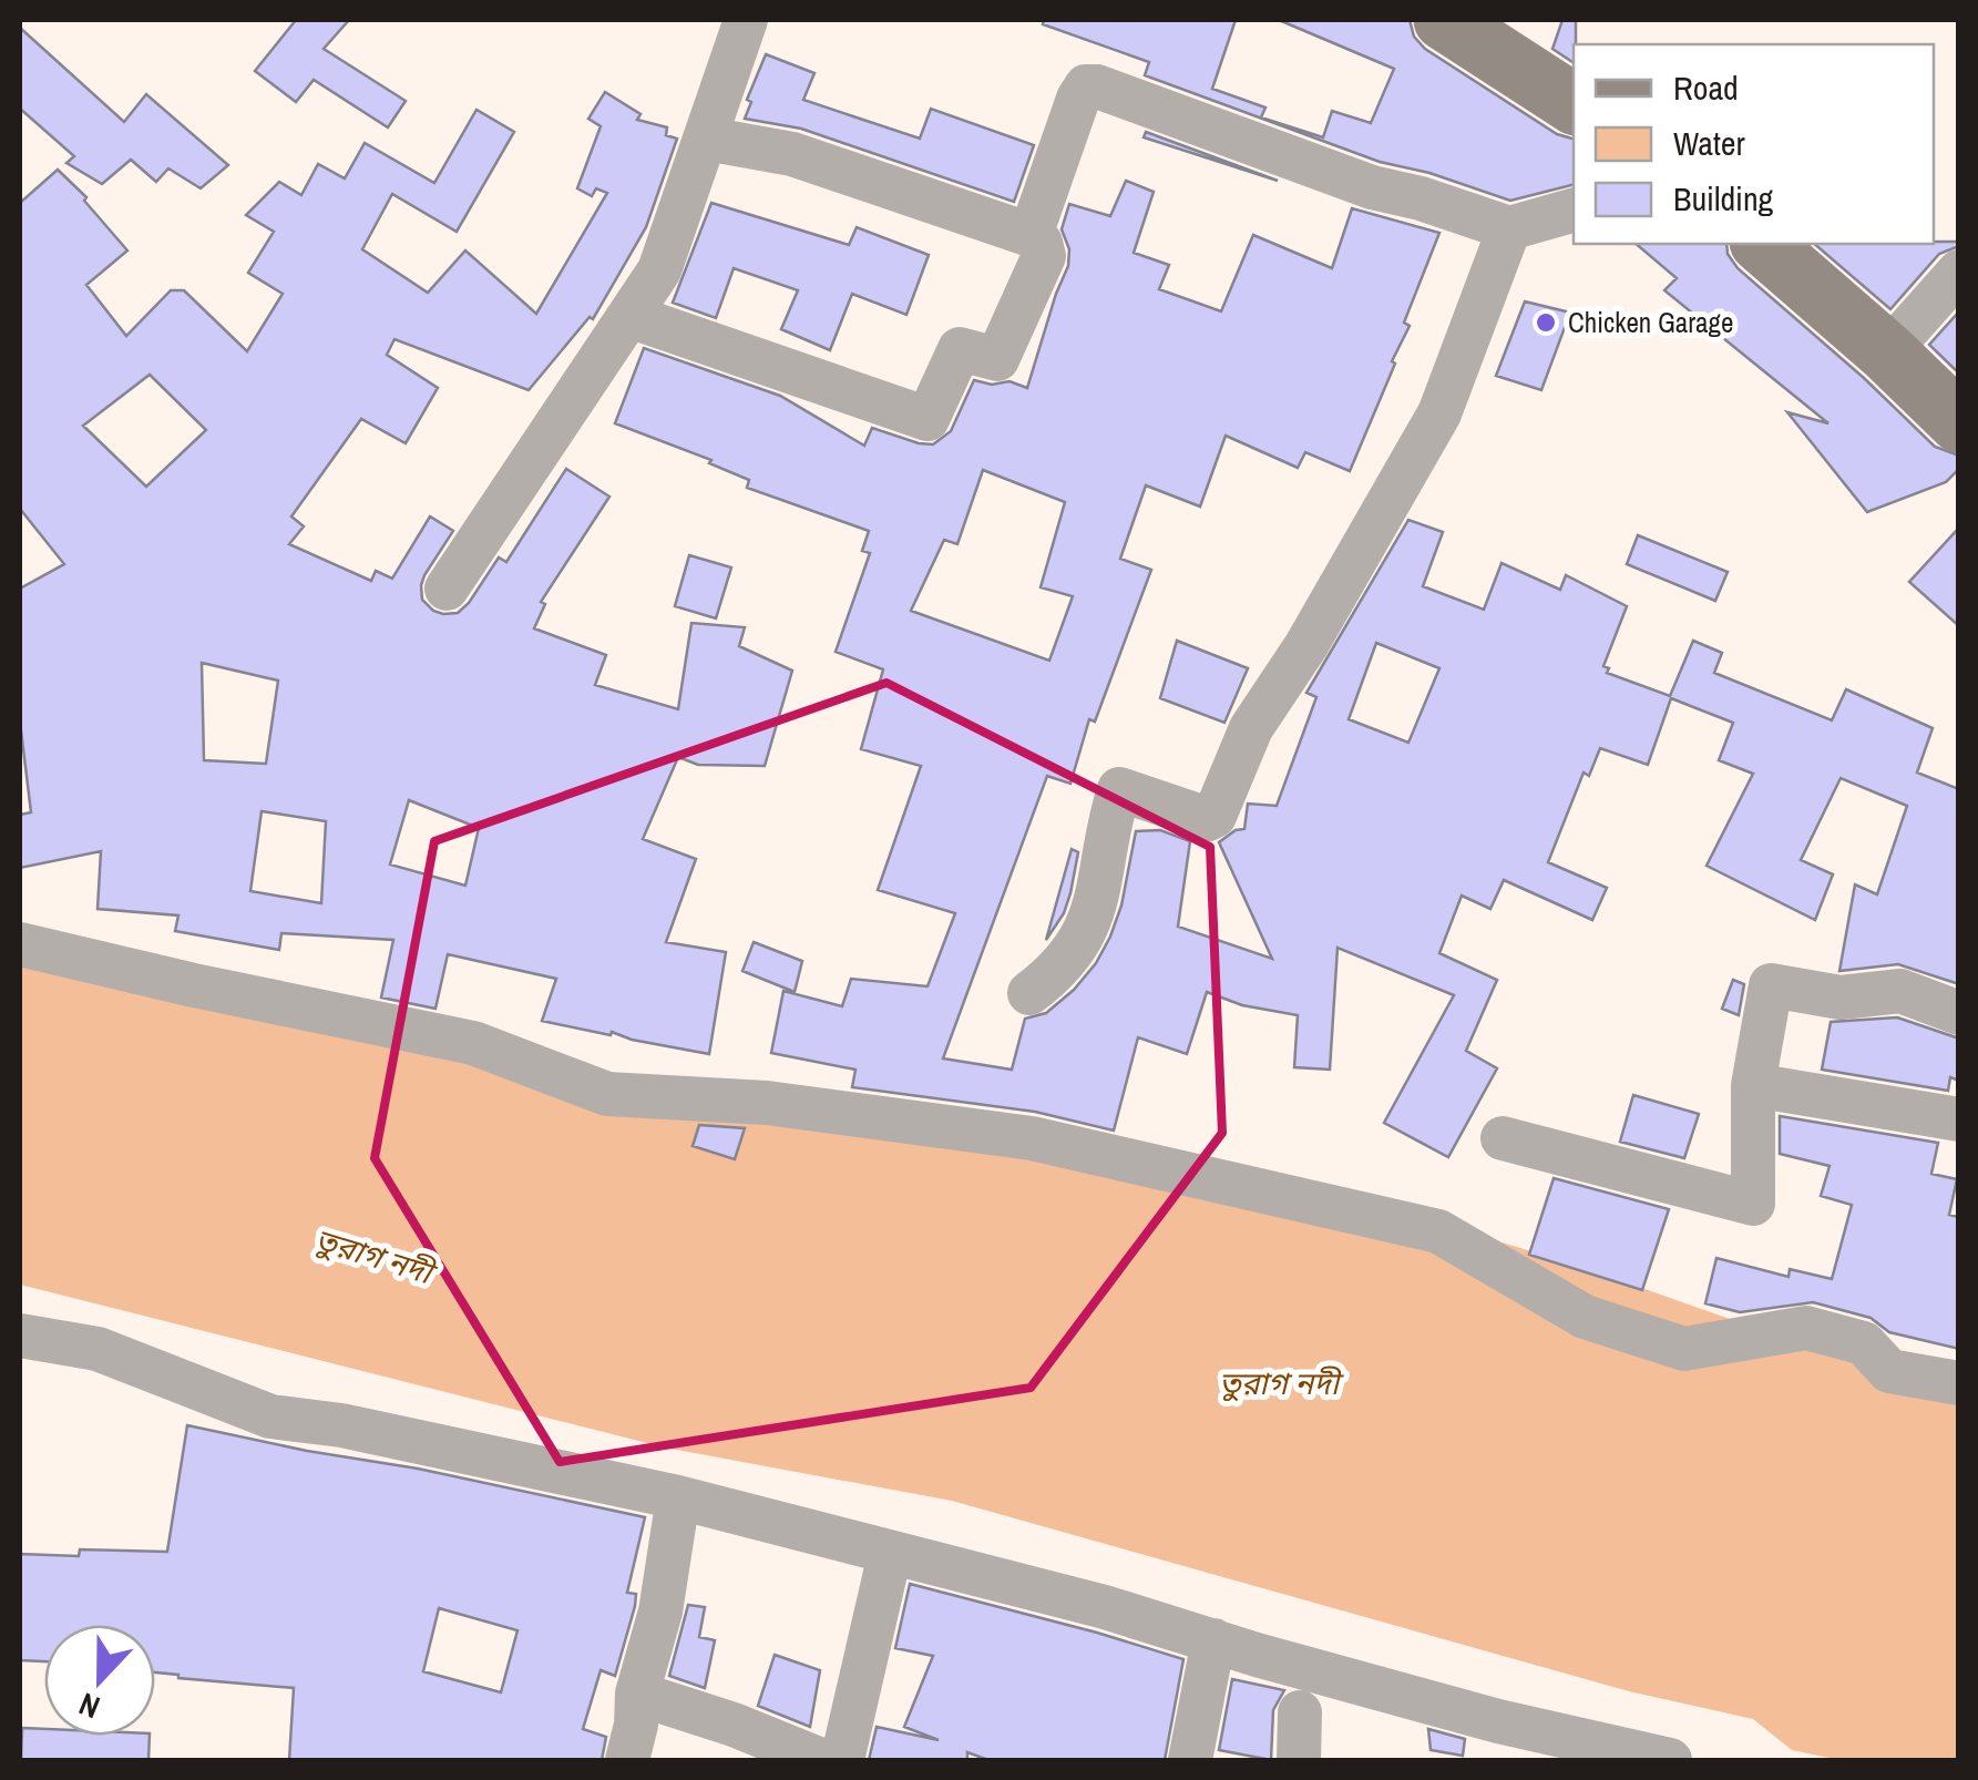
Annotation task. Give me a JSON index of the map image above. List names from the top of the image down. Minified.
{"water":["তুরাগ নদী"],"places":["Chicken Garage"],"legend":["Road","Water","Building"],"north":"bottom"}
